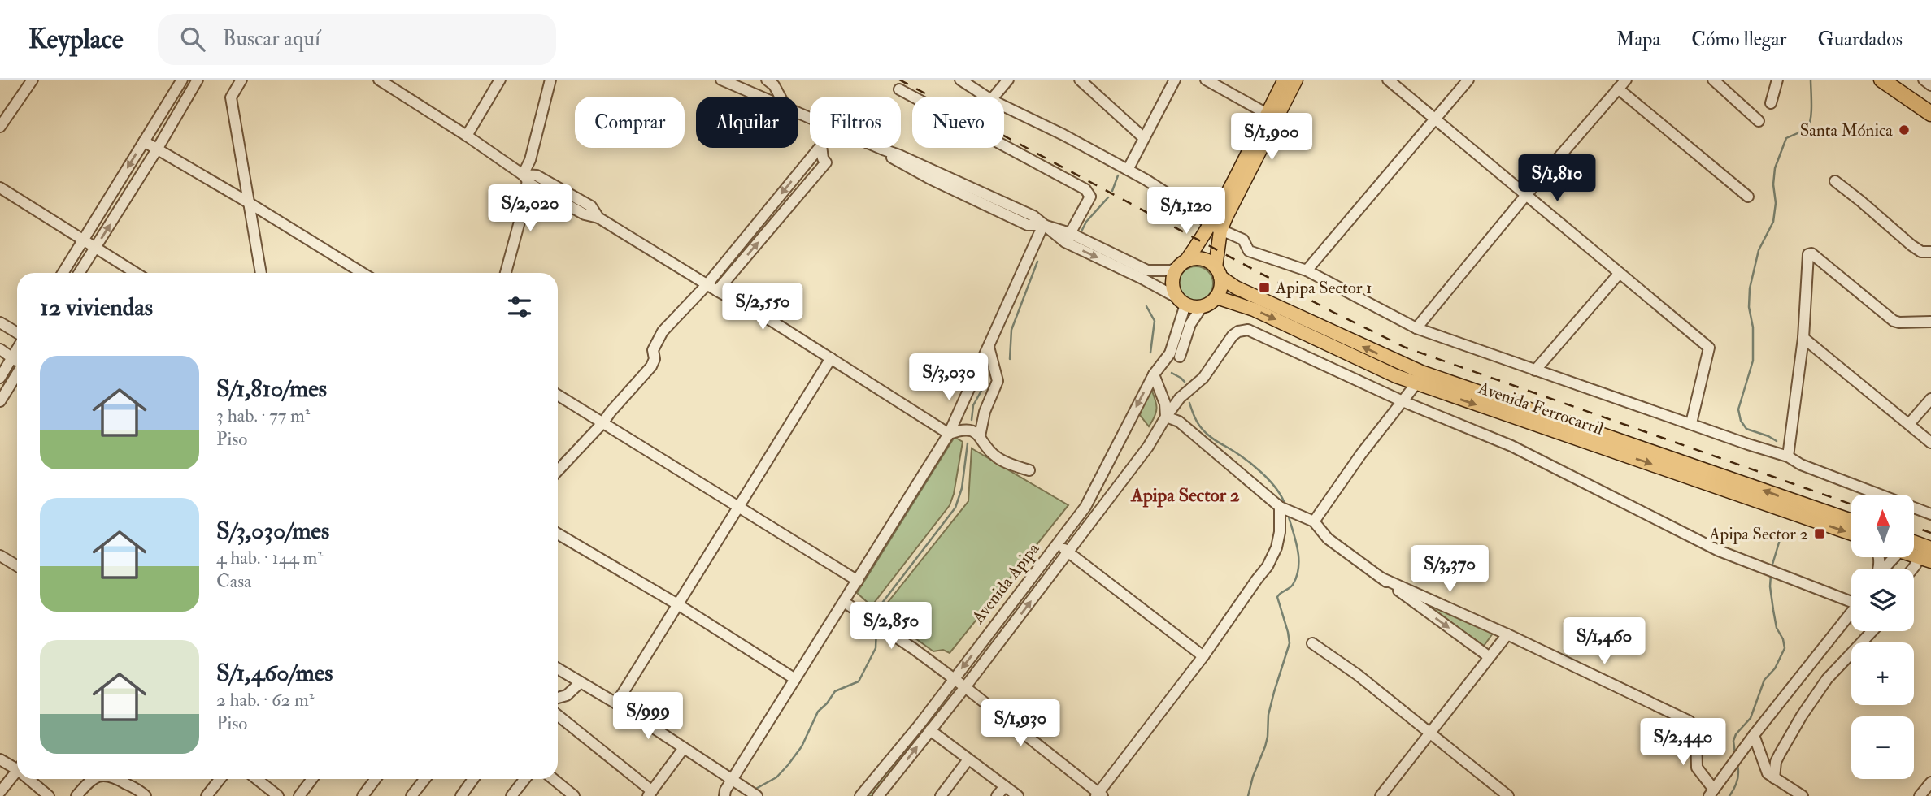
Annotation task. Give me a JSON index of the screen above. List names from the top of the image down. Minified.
{"streets":{"main road":["Avenida Ferrocarril"],"street":["Avenida Apipa"]},"crossings":[["Avenida Ferrocarril","Avenida Apipa"]],"districts":["Apipa Sector 2"],"places":{"other":["Santa Mónica"],"transit":["Apipa Sector 1","Apipa Sector 2"]},"north":"top","page":{"header":"Keyplace","search":"Buscar aquí","nav":["Mapa","Cómo llegar","Guardados"],"chip":["Comprar","Alquilar","Filtros","Nuevo"],"price":["S/1,900","S/1,810","S/2,020","S/1,120","S/2,550","S/3,030","S/3,370","S/2,850","S/1,460","S/999","S/1,930","S/2,440"],"heading":"12 viviendas","list":[{"name":"S/1,810/mes","note":"3 hab. · 77 m² · Piso"},{"name":"S/3,030/mes","note":"4 hab. · 144 m² · Casa"},{"name":"S/1,460/mes","note":"2 hab. · 62 m² · Piso"}],"map_buttons":["+","−"]}}
